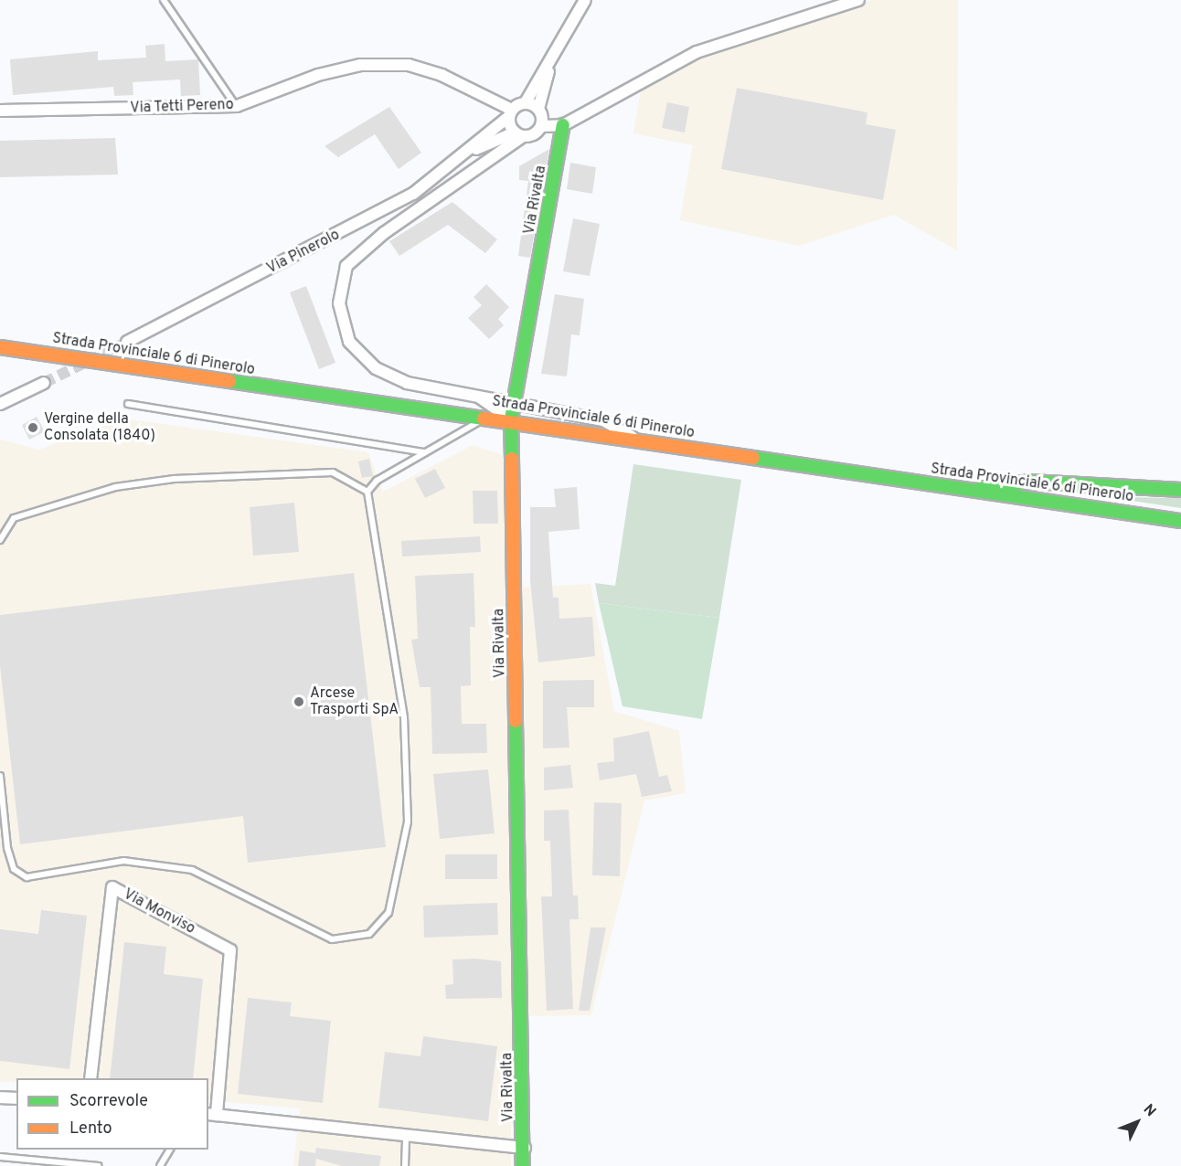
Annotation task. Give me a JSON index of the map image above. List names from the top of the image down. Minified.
{"streets":{"main road":["Via Rivalta","Strada Provinciale 6 di Pinerolo"],"street":["Via Tetti Pereno","Via Pinerolo","Via Monviso"]},"crossings":[["Via Tetti Pereno","Via Pinerolo"],["Via Rivalta","Strada Provinciale 6 di Pinerolo"],["Via Rivalta","Via Monviso"]],"places":["Vergine della Consolata (1840)","Arcese Trasporti SpA"],"legend":["Scorrevole","Lento"],"north":"top right"}
